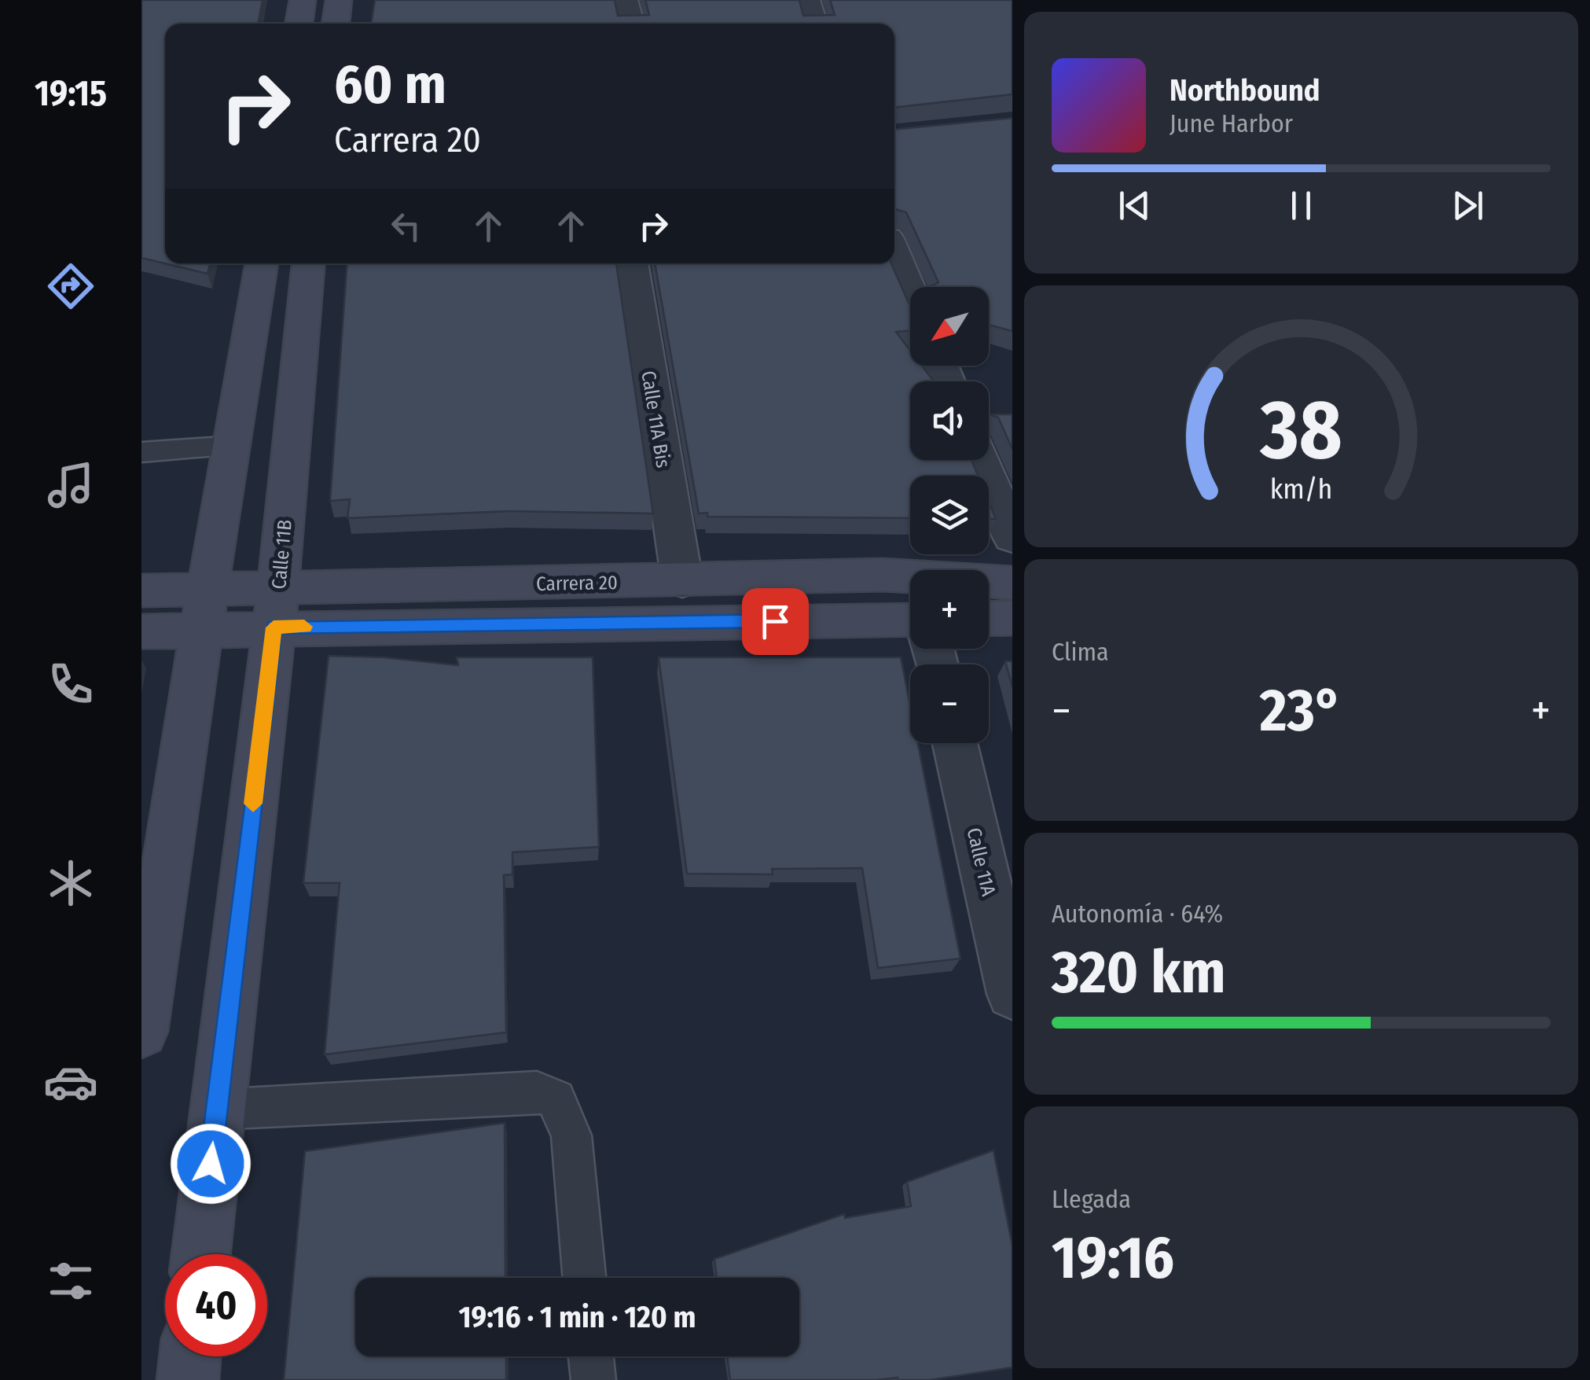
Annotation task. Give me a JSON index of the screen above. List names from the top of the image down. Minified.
{"streets":{"street":["Calle 11A Bis","Calle 11B","Carrera 20","Calle 11A"]},"crossings":[["Calle 11A Bis","Carrera 20"],["Calle 11B","Carrera 20"]],"north":"bottom left","page":{"tabs":"19:15","turn":["60 m","Carrera 20"],"song":["Northbound","June Harbor"],"map_buttons":["+","−"],"tile":["Clima",["Autonomía · 64%","320 km"],["Llegada","19:16"]],"heat":["−","23°","+"],"limit":"40","trip":"19:16 · 1 min · 120 m","gauge":["38","km/h"]}}
